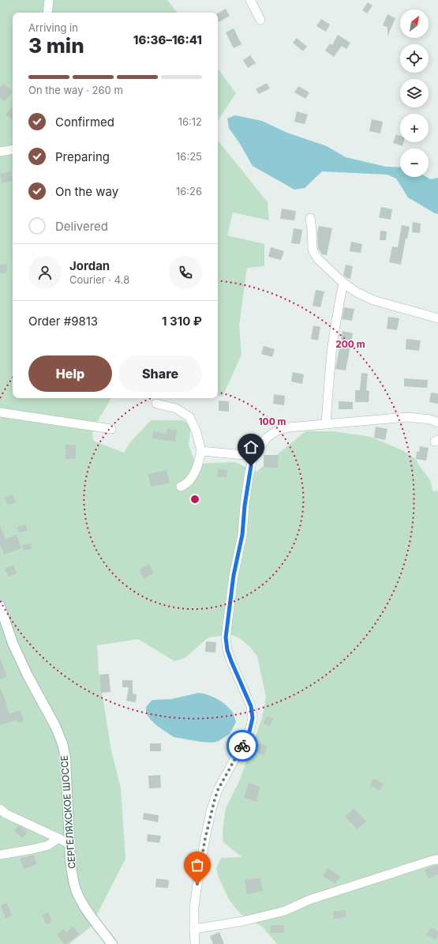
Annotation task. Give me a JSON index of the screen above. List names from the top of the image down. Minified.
{"streets":{"main road":["СЕРГЕЛЯХСКОЕ ШОССЕ"]},"north":"top right","page":{"map_buttons":["+","−"],"heading":["3 min","Arriving in","16:36–16:41"],"panel":["Jordan","Courier · 4.8","Order #9813","1 310 ₽"],"bar":"On the way · 260 m","list":[["Confirmed","16:12"],["Preparing","16:25"],["On the way","16:26"],"Delivered"],"buttons":["Help","Share"]},"rings":["200 m","100 m"]}
